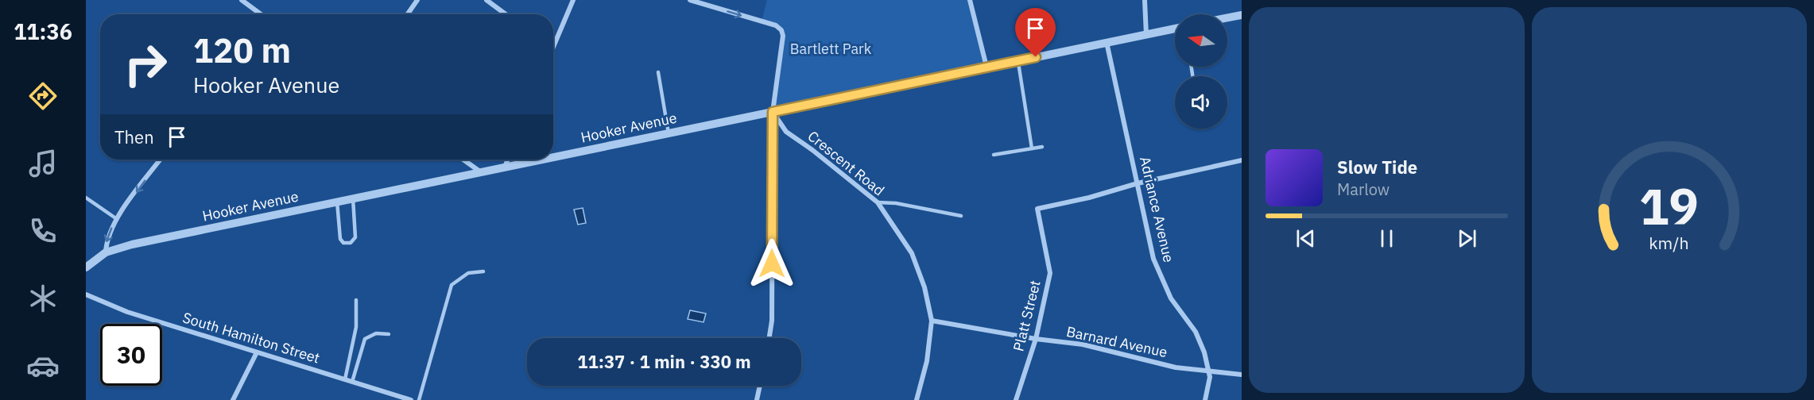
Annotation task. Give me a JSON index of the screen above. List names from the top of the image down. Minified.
{"streets":{"street":["Hooker Avenue","Crescent Road","Adriance Avenue","Platt Street","South Hamilton Street","Barnard Avenue"]},"crossings":[["Hooker Avenue","Crescent Road"],["Hooker Avenue","Adriance Avenue"],["Crescent Road","Barnard Avenue"],["Adriance Avenue","Platt Street"],["Adriance Avenue","Barnard Avenue"],["Platt Street","Barnard Avenue"]],"parks":["Bartlett Park"],"north":"left","page":{"tabs":"11:36","turn":["120 m","Hooker Avenue"],"then":"Then","song":["Slow Tide","Marlow"],"limit":"30","trip":"11:37 · 1 min · 330 m","gauge":["19","km/h"]}}
